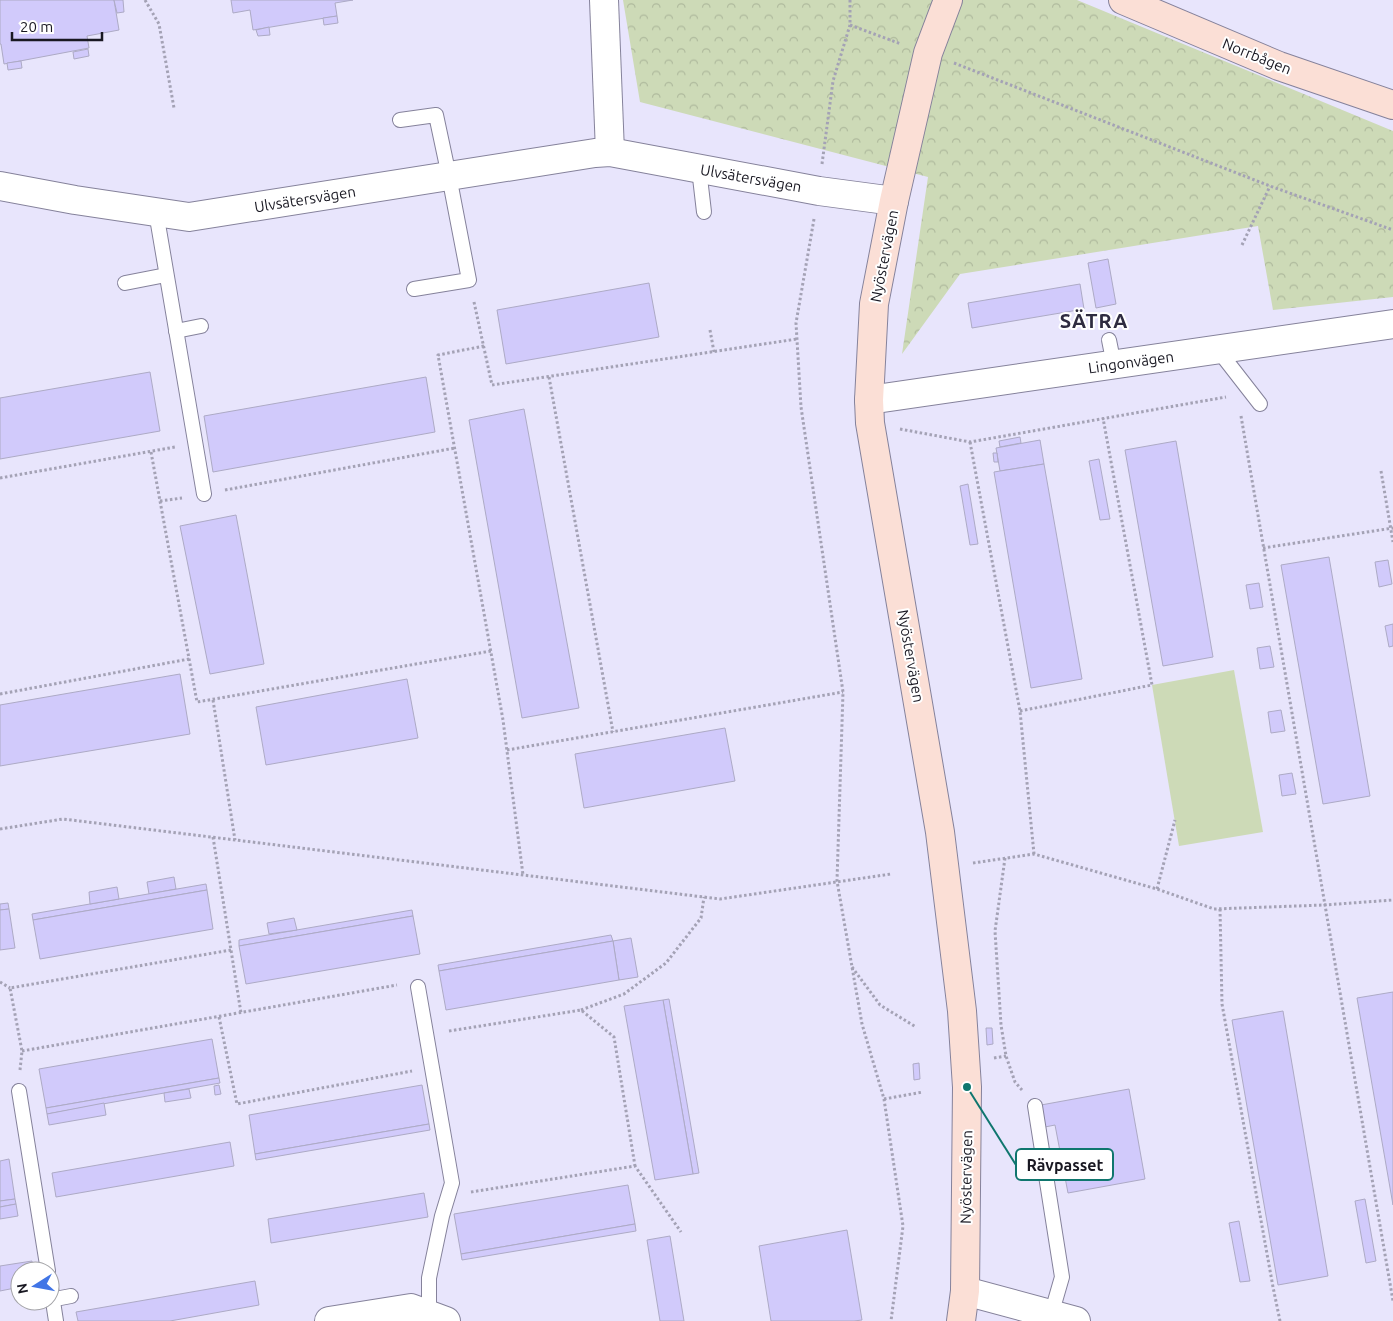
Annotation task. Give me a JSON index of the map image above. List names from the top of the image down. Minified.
{"streets":{"street":["Norrbågen","Ulvsätersvägen","Nyöstervägen","Lingonvägen"]},"crossings":[["Ulvsätersvägen","Nyöstervägen"],["Nyöstervägen","Lingonvägen"]],"districts":["SÄTRA"],"places":["Rävpasset"],"scale_bar":"20 m","north":"left"}
